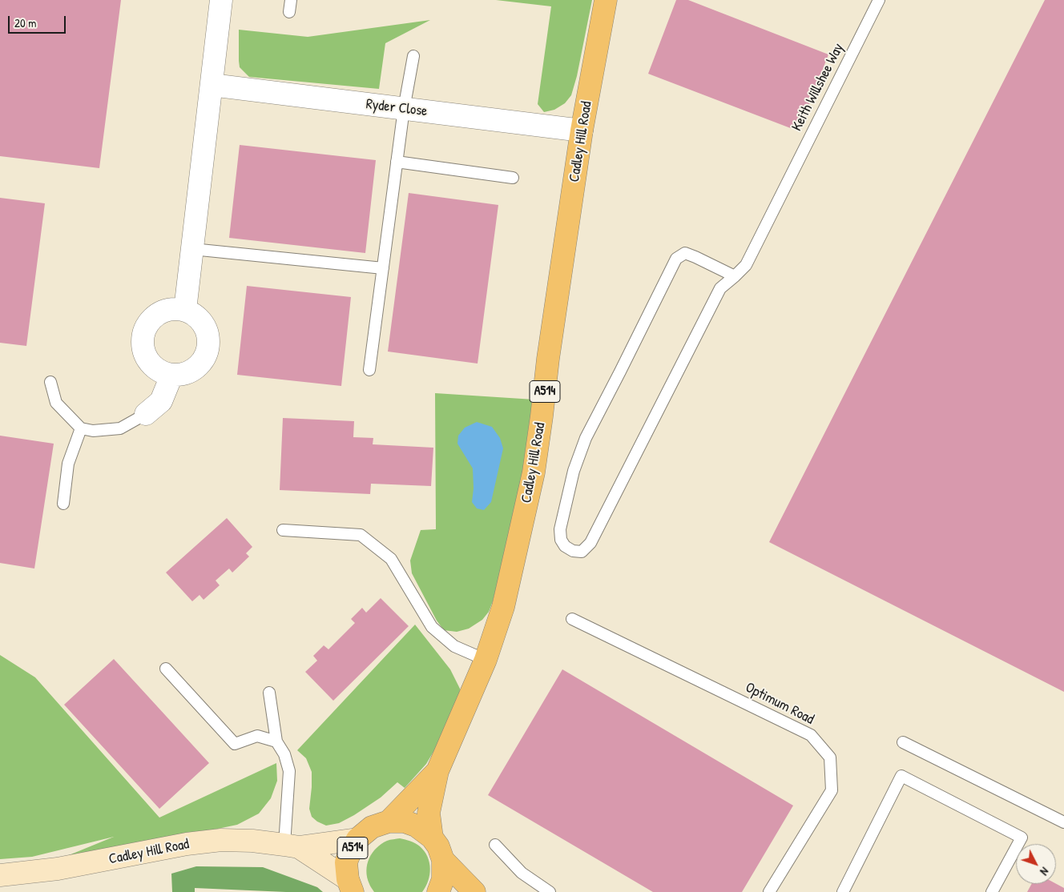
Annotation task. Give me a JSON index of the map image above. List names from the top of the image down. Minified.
{"streets":{"main road":["Cadley Hill Road","A514"],"street":["Ryder Close"],"lane":["Keith Willshee Way","Optimum Road"]},"crossings":[["Ryder Close","Cadley Hill Road"],["Cadley Hill Road","A514"]],"scale_bar":"20 m","north":"bottom right"}
